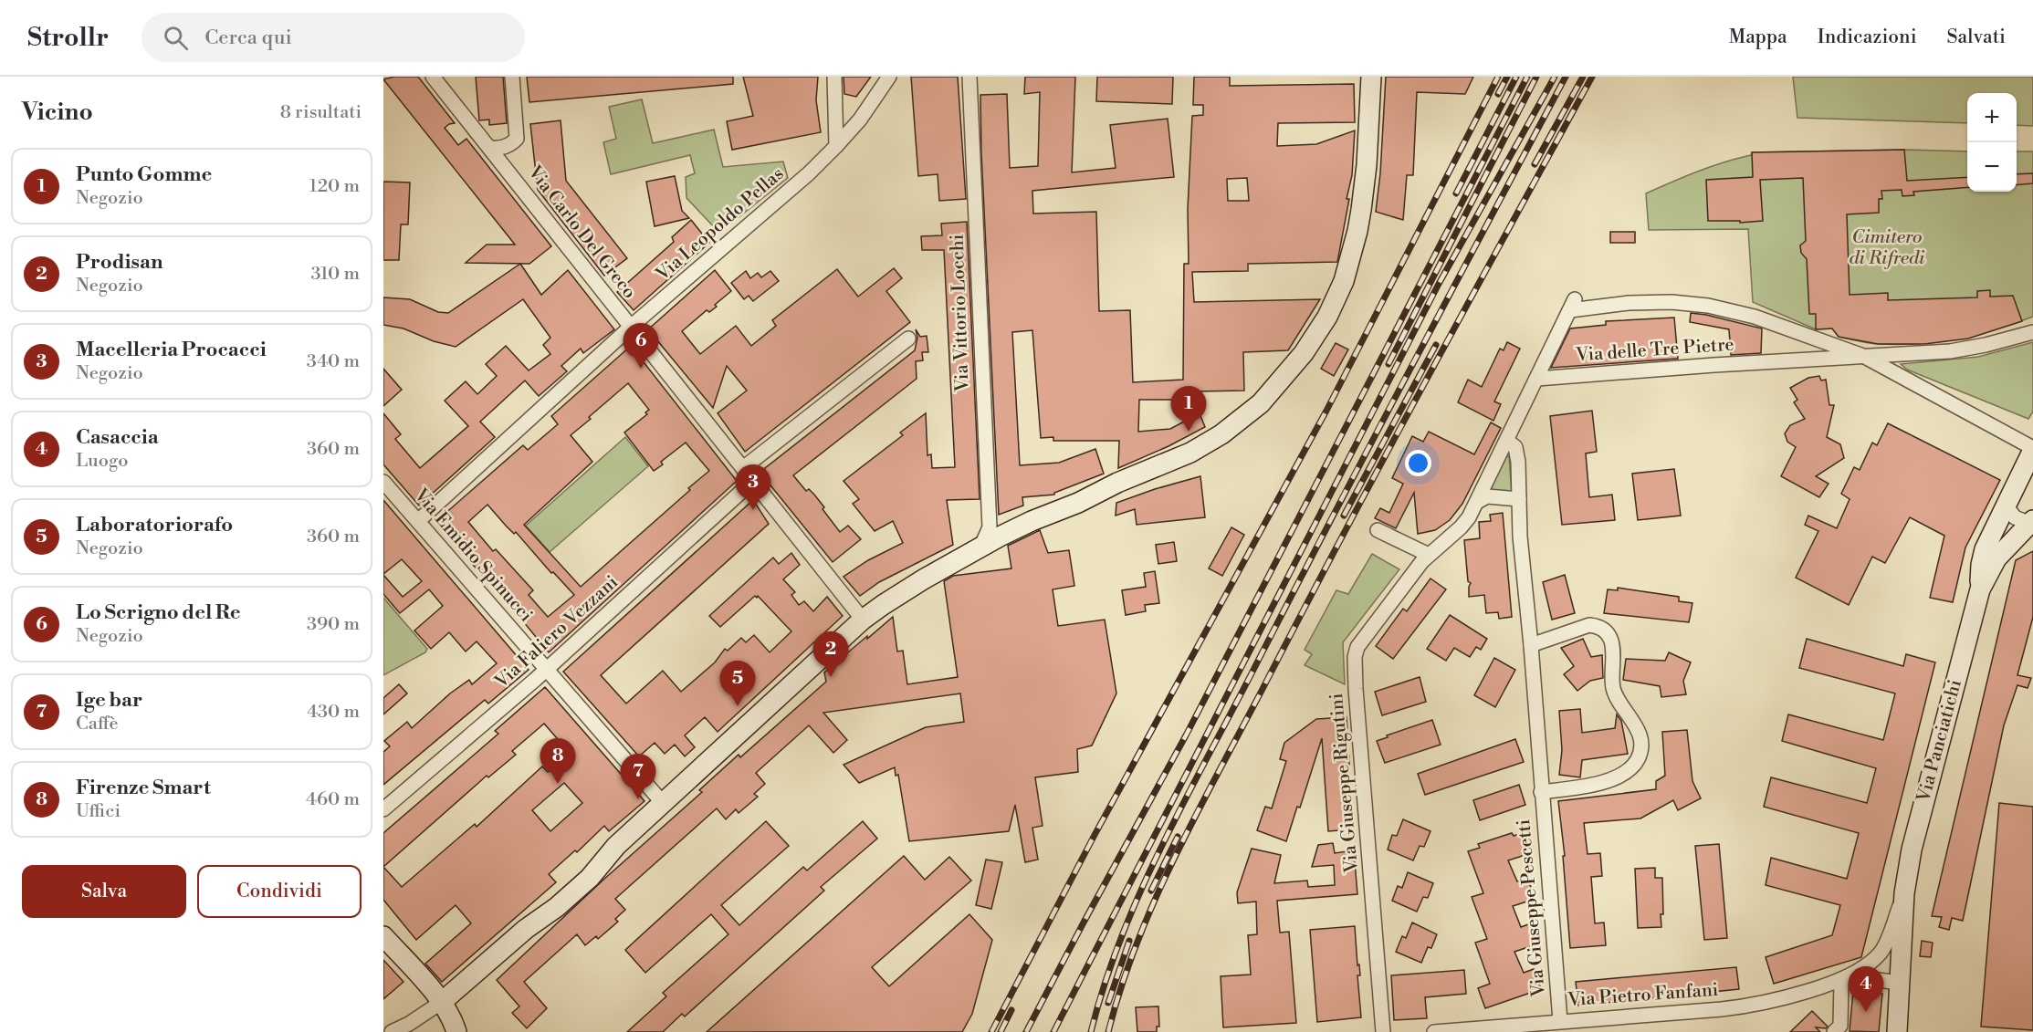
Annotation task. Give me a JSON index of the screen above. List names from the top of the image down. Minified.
{"streets":{"main road":["Via Panciatichi"],"street":["Via Leopoldo Pellas","Via Carlo Del Greco","Via Vittorio Locchi","Via delle Tre Pietre","Via Emidio Spinucci","Via Faliero Vezzani","Via Giuseppe Rigutini","Via Giuseppe Pescetti","Via Pietro Fanfani"]},"crossings":[["Via Leopoldo Pellas","Via Carlo Del Greco"],["Via Leopoldo Pellas","Via Emidio Spinucci"],["Via Carlo Del Greco","Via Faliero Vezzani"],["Via delle Tre Pietre","Via Giuseppe Rigutini"],["Via Emidio Spinucci","Via Faliero Vezzani"],["Via Panciatichi","Via Pietro Fanfani"],["Via Giuseppe Rigutini","Via Giuseppe Pescetti"],["Via Giuseppe Pescetti","Via Pietro Fanfani"]],"parks":["Cimitero di Rifredi"],"page":{"header":"Strollr","search":"Cerca qui","nav":["Mappa","Indicazioni","Salvati"],"heading":["Vicino","8 risultati"],"map_buttons":["+","−"],"list":[{"mark":"1","name":"Punto Gomme","note":"Negozio","value":"120 m"},{"mark":"2","name":"Prodisan","note":"Negozio","value":"310 m"},{"mark":"3","name":"Macelleria Procacci","note":"Negozio","value":"340 m"},{"mark":"4","name":"Casaccia","note":"Luogo","value":"360 m"},{"mark":"5","name":"Laboratoriorafo","note":"Negozio","value":"360 m"},{"mark":"6","name":"Lo Scrigno del Re","note":"Negozio","value":"390 m"},{"mark":"7","name":"Ige bar","note":"Caffè","value":"430 m"},{"mark":"8","name":"Firenze Smart","note":"Uffici","value":"460 m"}],"pins":["6","1","3","2","5","8","7","4"],"buttons":["Salva","Condividi"]}}
